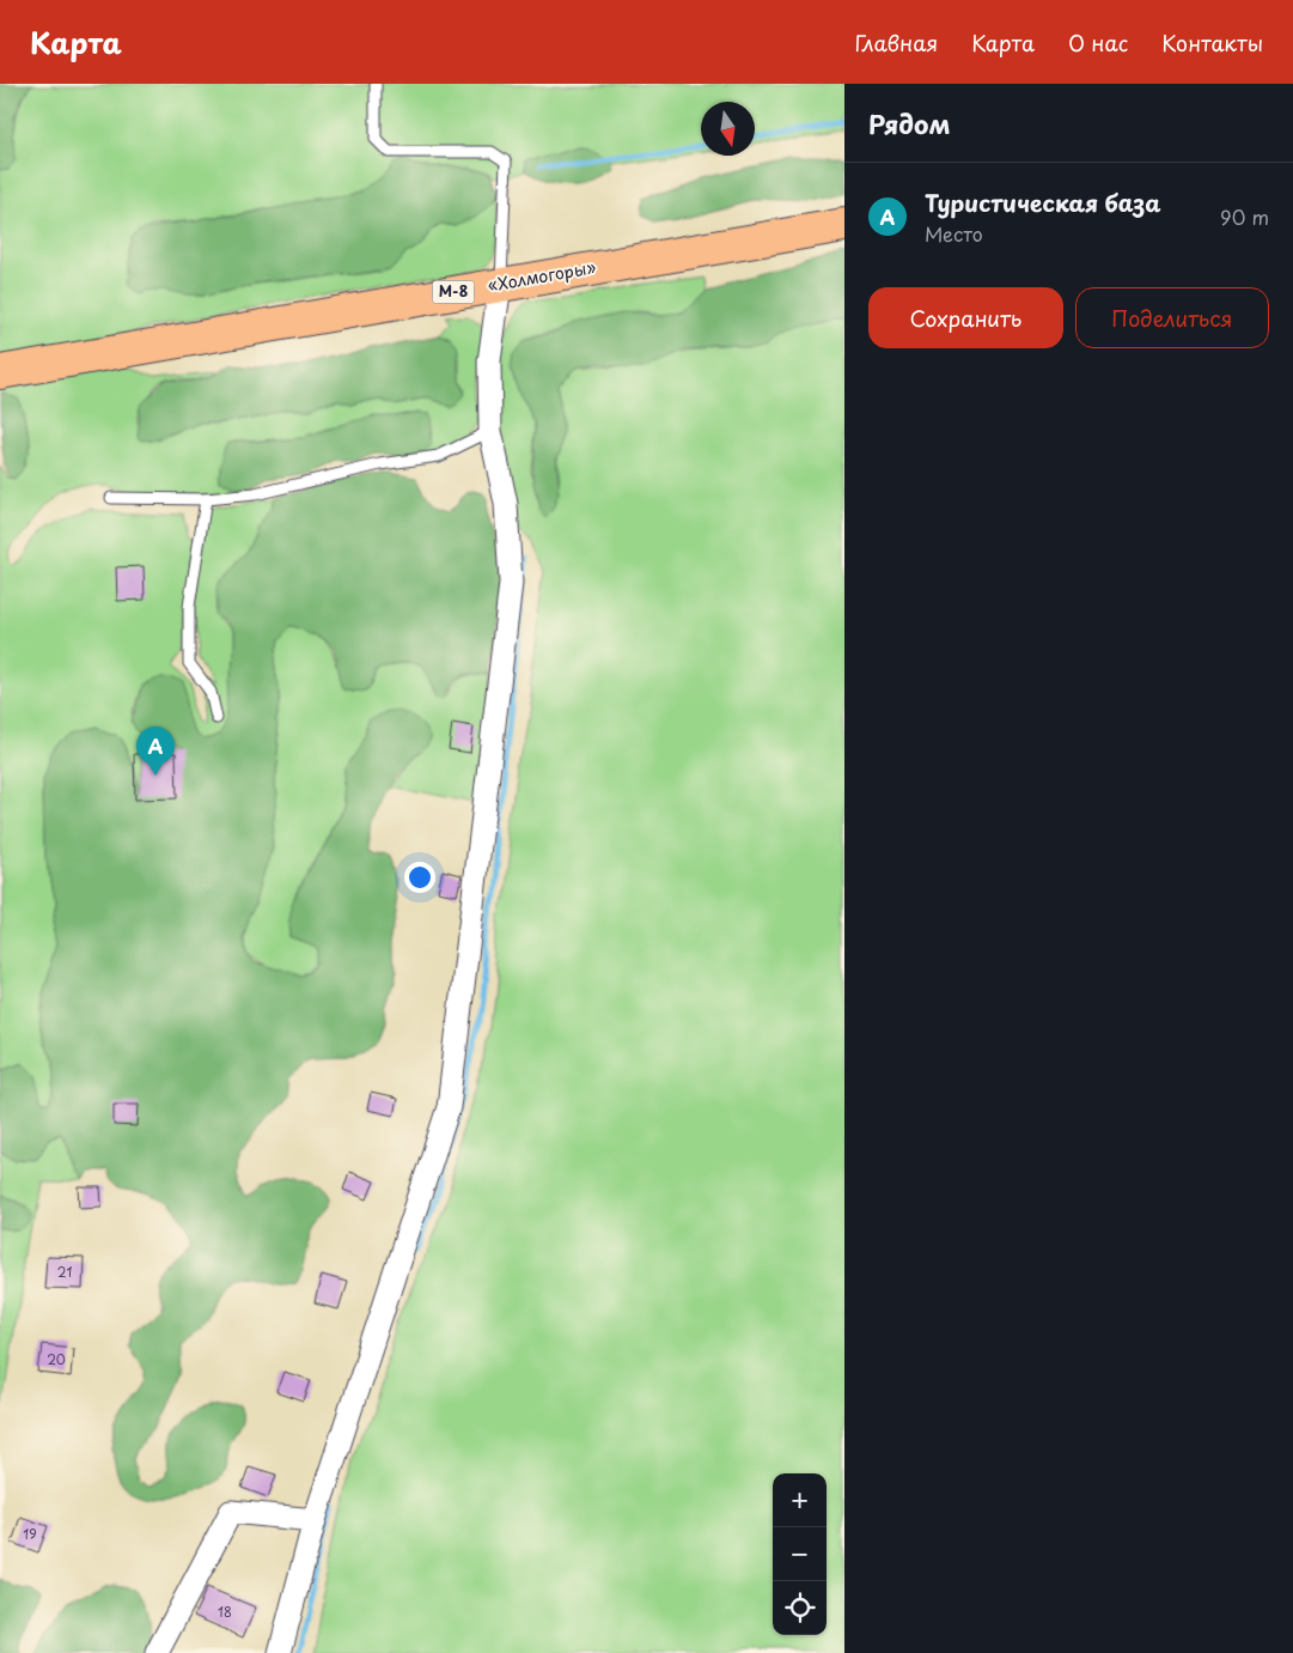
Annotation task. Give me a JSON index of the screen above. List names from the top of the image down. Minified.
{"streets":{"highway":["«Холмогоры»","М-8"]},"house_numbers":["21","20","19","18"],"north":"bottom","page":{"header":"Карта","nav":["Главная","Карта","О нас","Контакты"],"heading":"Рядом","list":[{"mark":"A","name":"Туристическая база","note":"Место","value":"90 m"}],"buttons":["Сохранить","Поделиться"],"pins":"A","map_buttons":["+","−"]}}
